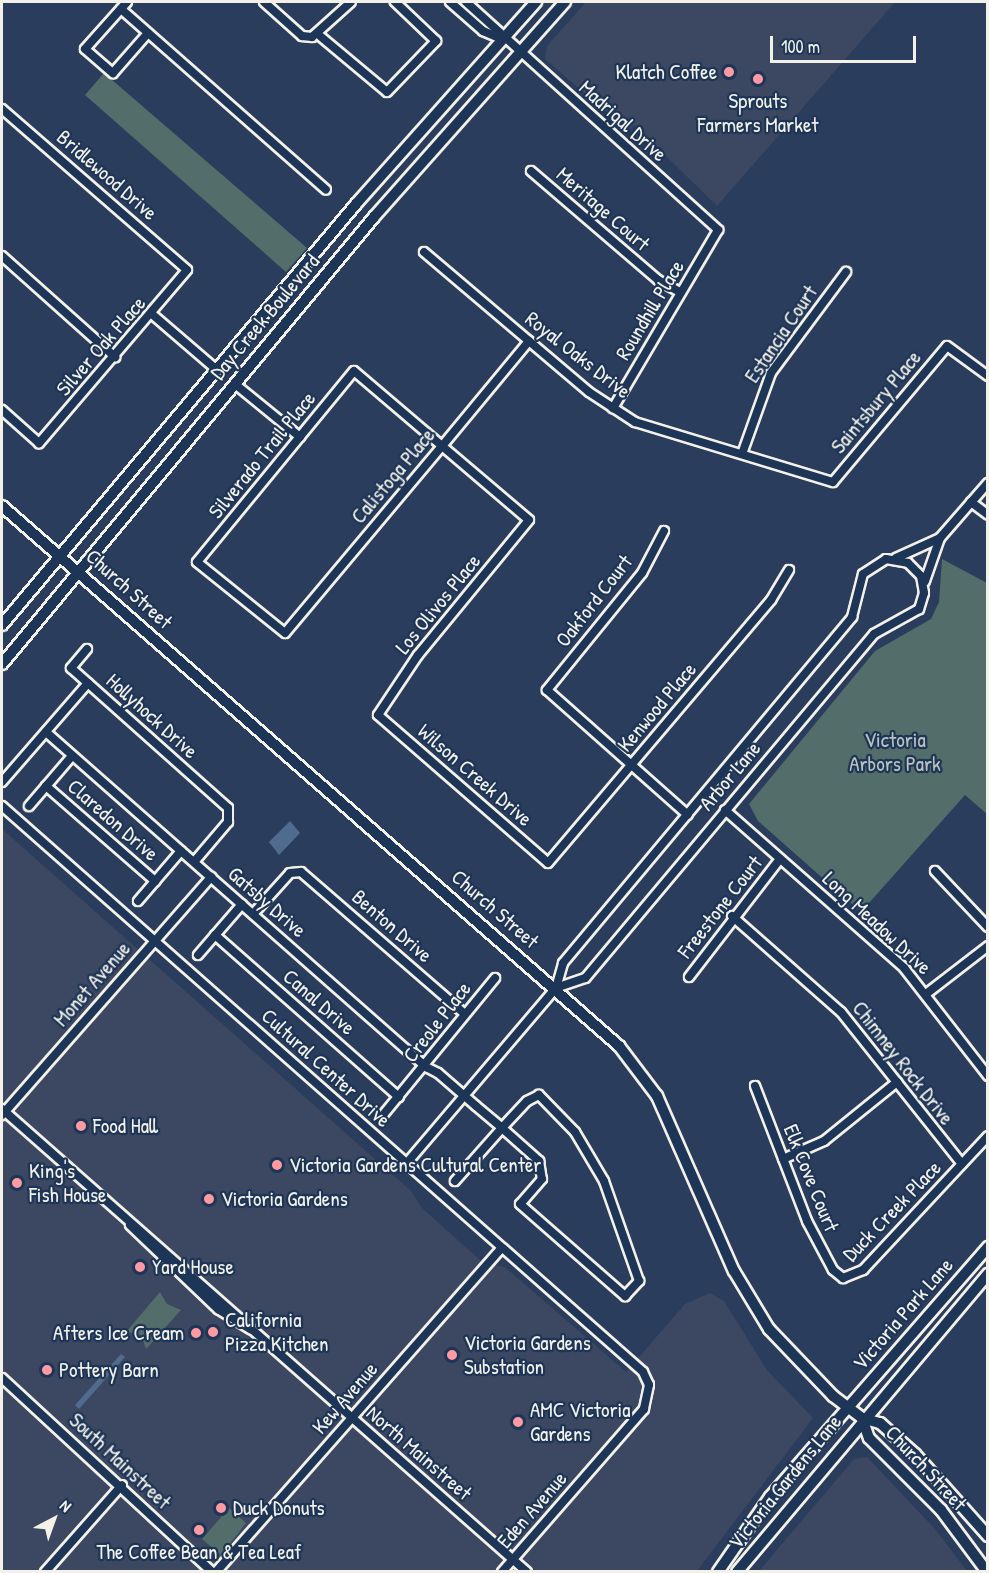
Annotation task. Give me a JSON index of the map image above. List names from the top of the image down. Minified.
{"streets":{"main road":["Day Creek Boulevard","Church Street","Victoria Park Lane","Victoria Gardens Lane"],"street":["Madrigal Drive","Bridlewood Drive","Meritage Court","Roundhill Place","Estancia Court","Silver Oak Place","Royal Oaks Drive","Saintsbury Place","Silverado Trail Place","Calistoga Place","Oakford Court","Los Olivos Place","Kenwood Place","Hollyhock Drive","Wilson Creek Drive","Arbor Lane","Claredon Drive","Gatsby Drive","Freestone Court","Long Meadow Drive","Benton Drive","Monet Avenue","Canal Drive","Creole Place","Chimney Rock Drive","Cultural Center Drive","Elk Cove Court","Duck Creek Place","Kew Avenue","North Mainstreet","South Mainstreet","Eden Avenue"]},"crossings":[["Madrigal Drive","Roundhill Place"],["Madrigal Drive","Day Creek Boulevard"],["Bridlewood Drive","Silver Oak Place"],["Meritage Court","Roundhill Place"],["Roundhill Place","Royal Oaks Drive"],["Day Creek Boulevard","Church Street"],["Estancia Court","Royal Oaks Drive"],["Royal Oaks Drive","Saintsbury Place"],["Royal Oaks Drive","Calistoga Place"],["Silverado Trail Place","Calistoga Place"],["Silverado Trail Place","Los Olivos Place"],["Calistoga Place","Los Olivos Place"],["Church Street","Arbor Lane"],["Church Street","Victoria Park Lane"],["Church Street","Victoria Gardens Lane"],["Oakford Court","Kenwood Place"],["Los Olivos Place","Wilson Creek Drive"],["Kenwood Place","Wilson Creek Drive"],["Hollyhock Drive","Gatsby Drive"],["Arbor Lane","Gatsby Drive"],["Arbor Lane","Long Meadow Drive"],["Arbor Lane","Cultural Center Drive"],["Gatsby Drive","Benton Drive"],["Gatsby Drive","Monet Avenue"],["Gatsby Drive","Creole Place"],["Freestone Court","Long Meadow Drive"],["Freestone Court","Chimney Rock Drive"],["Benton Drive","Creole Place"],["Monet Avenue","Cultural Center Drive"],["Monet Avenue","North Mainstreet"],["Canal Drive","Creole Place"],["Chimney Rock Drive","Duck Creek Place"],["Cultural Center Drive","Kew Avenue"],["Cultural Center Drive","Eden Avenue"],["Elk Cove Court","Duck Creek Place"],["Victoria Park Lane","Victoria Gardens Lane"],["Kew Avenue","North Mainstreet"],["Kew Avenue","South Mainstreet"],["North Mainstreet","Eden Avenue"]],"parks":["Victoria Arbors Park"],"places":["Klatch Coffee","Sprouts Farmers Market","Food Hall","Victoria Gardens Cultural Center","King's Fish House","Victoria Gardens","Yard House","California Pizza Kitchen","Afters Ice Cream","Victoria Gardens Substation","Pottery Barn","AMC Victoria Gardens","Duck Donuts","The Coffee Bean & Tea Leaf"],"scale_bar":"100 m","north":"top right"}
